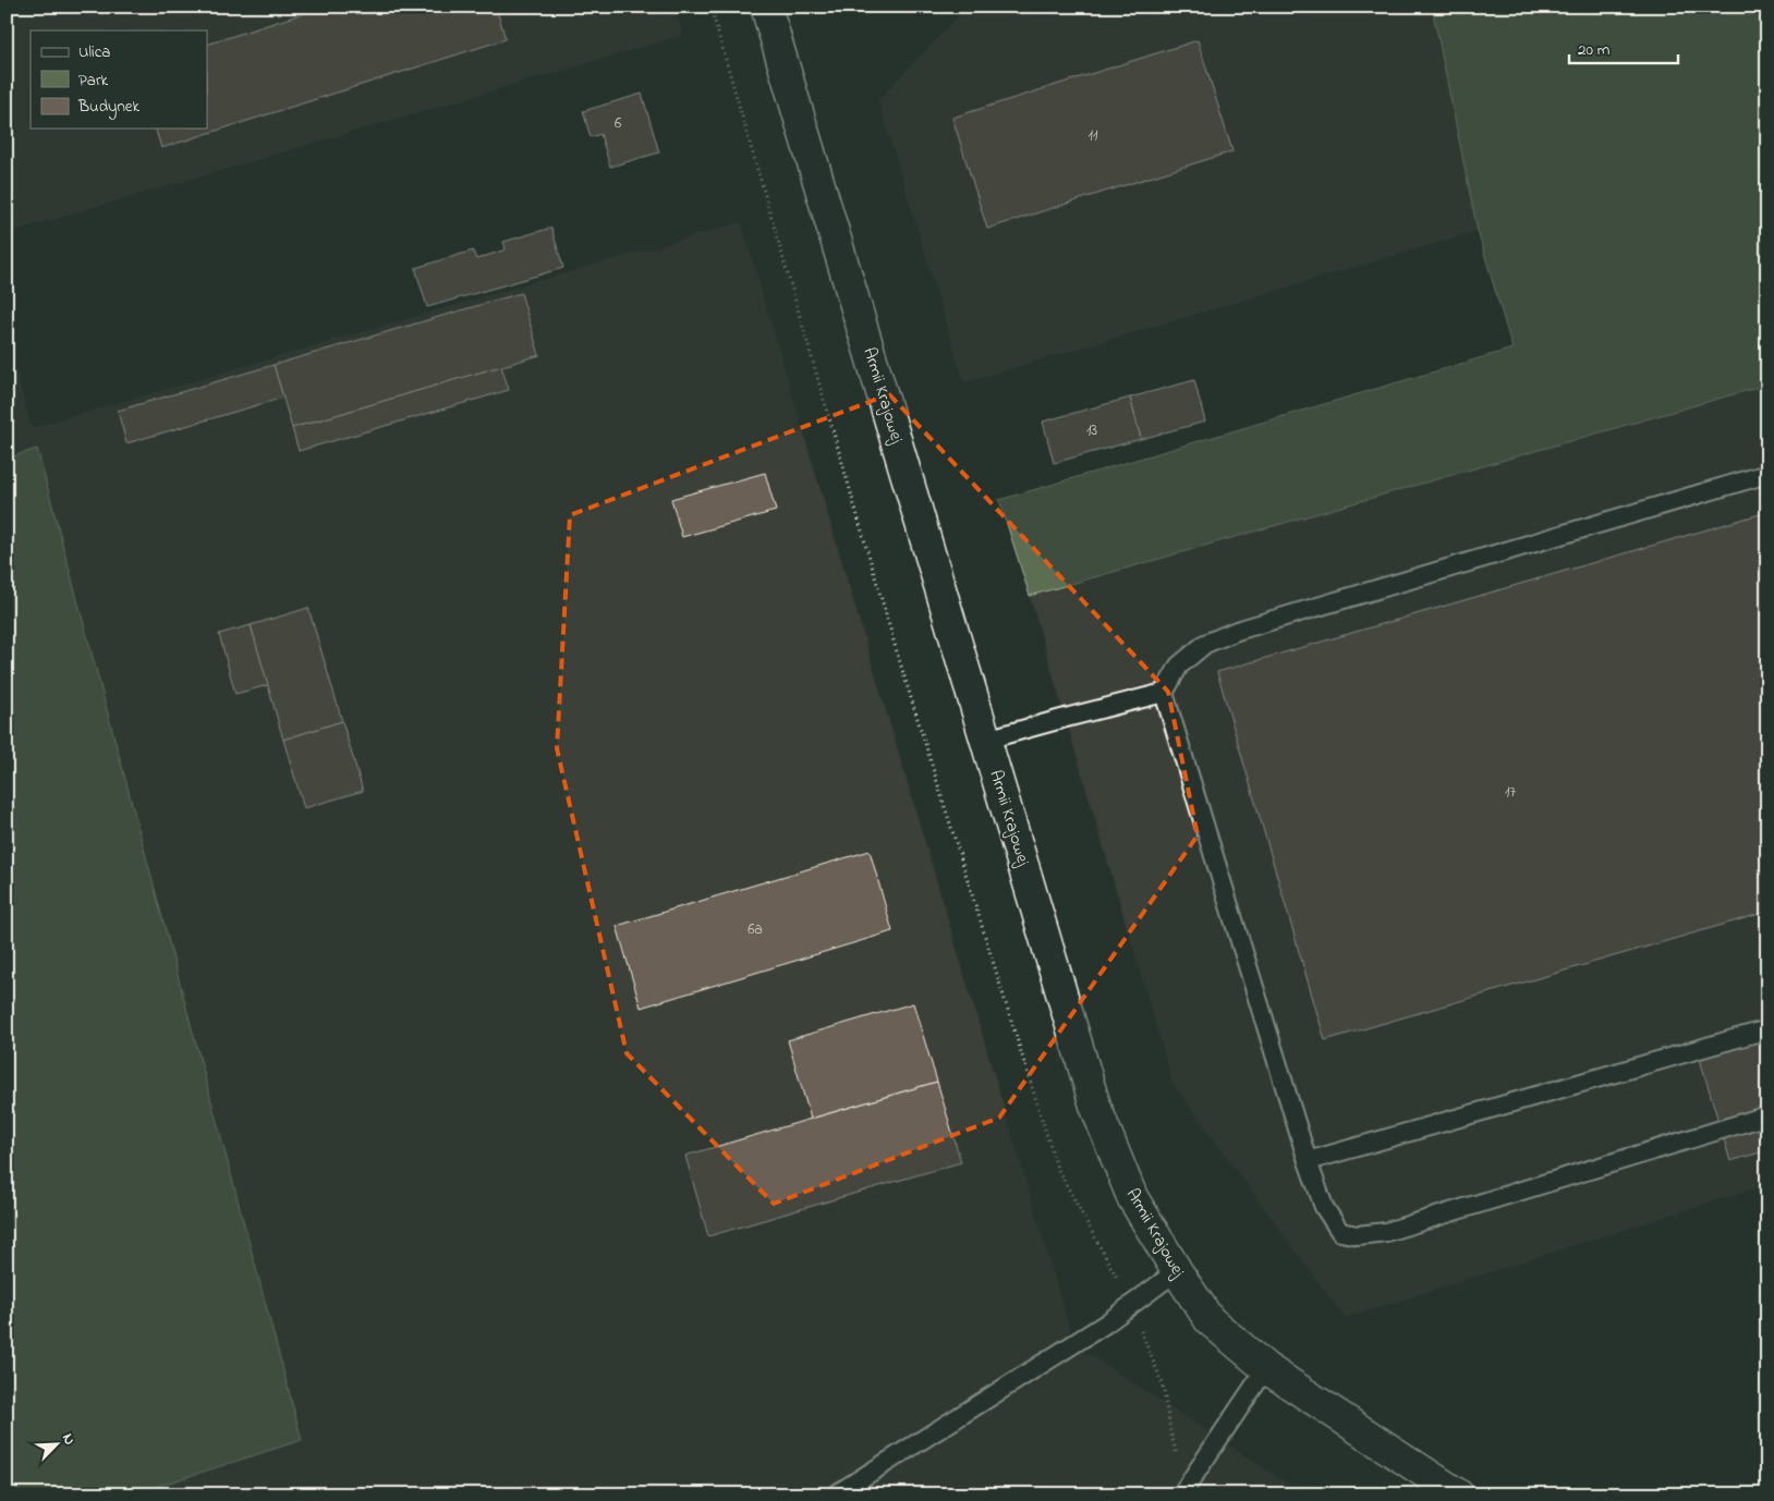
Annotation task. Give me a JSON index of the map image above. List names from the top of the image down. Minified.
{"streets":{"street":["Armii Krajowej"]},"house_numbers":["6","11","13","17","6a"],"legend":["Ulica","Park","Budynek"],"scale_bar":"20 m","north":"top right"}
